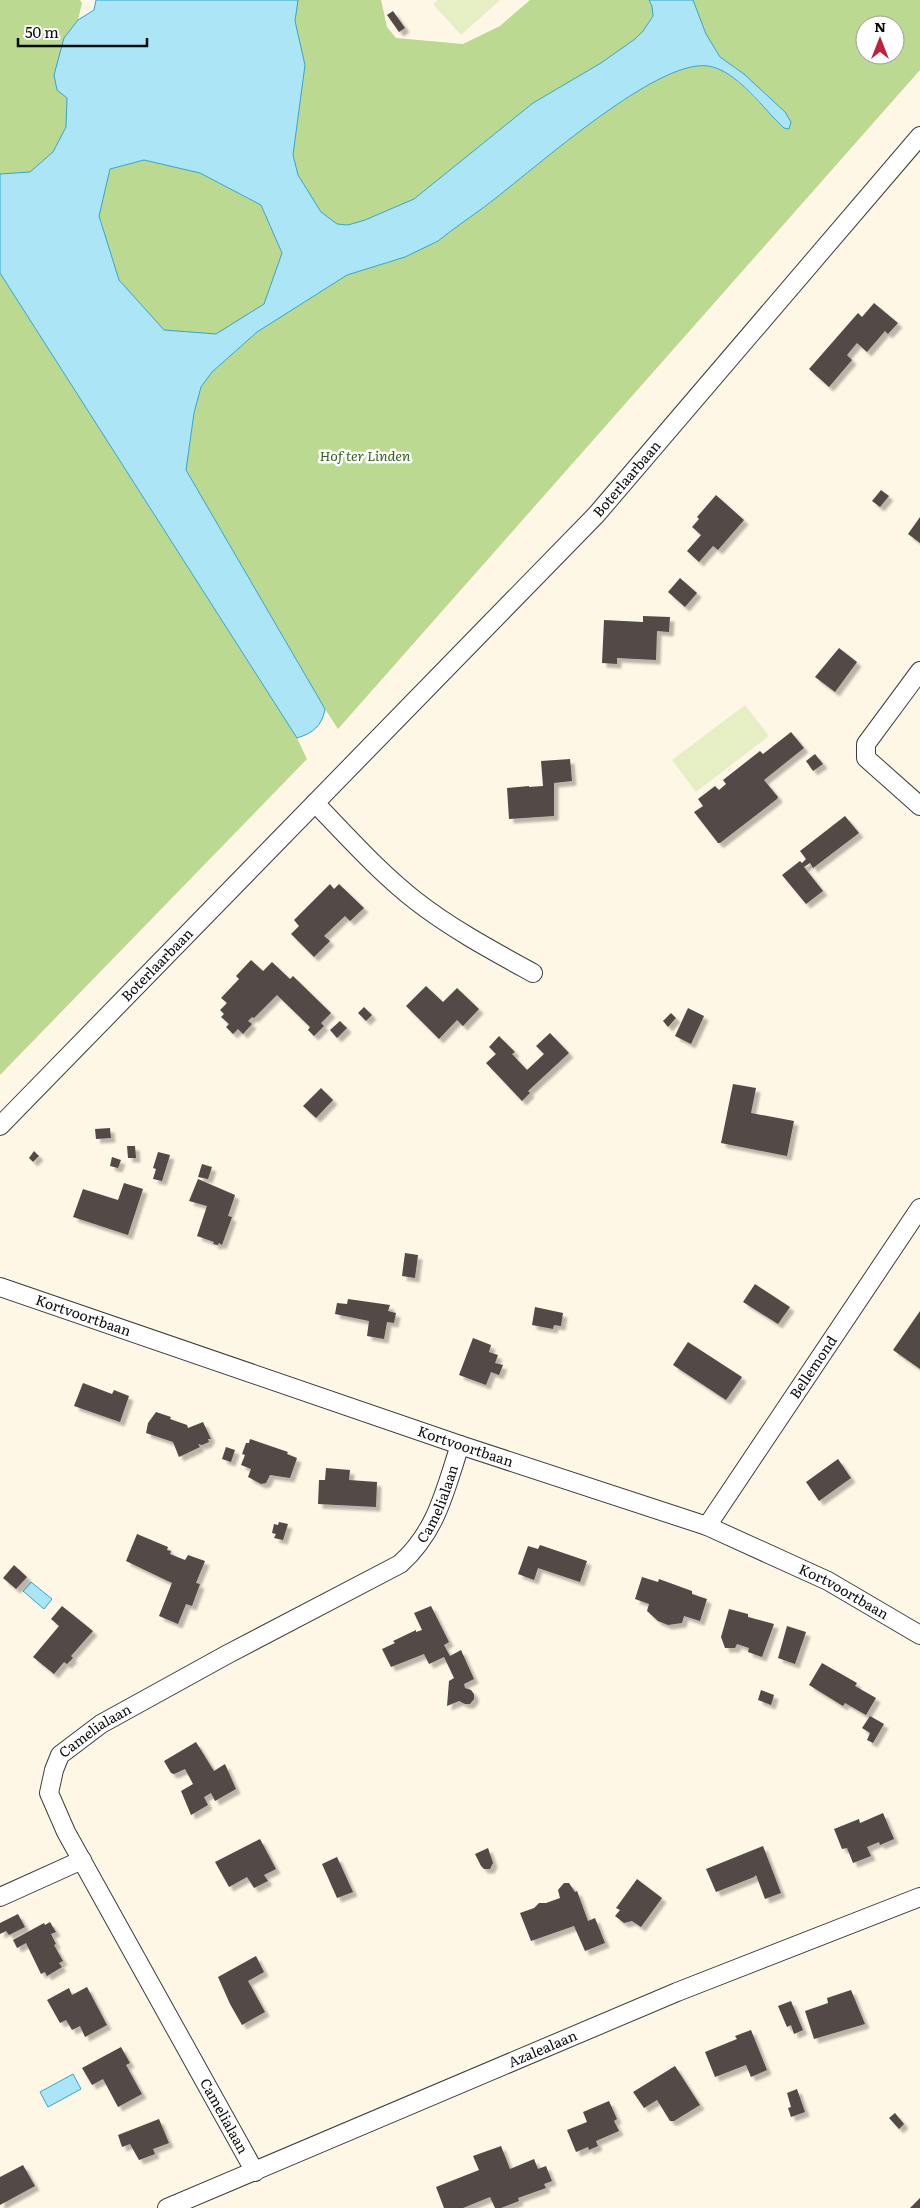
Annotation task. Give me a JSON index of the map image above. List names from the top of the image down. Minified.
{"streets":{"street":["Boterlaarbaan","Kortvoortbaan","Bellemond","Camelialaan","Azalealaan"]},"crossings":[["Kortvoortbaan","Bellemond"],["Kortvoortbaan","Camelialaan"],["Camelialaan","Azalealaan"]],"parks":["Hof ter Linden"],"scale_bar":"50 m","north":"top"}
